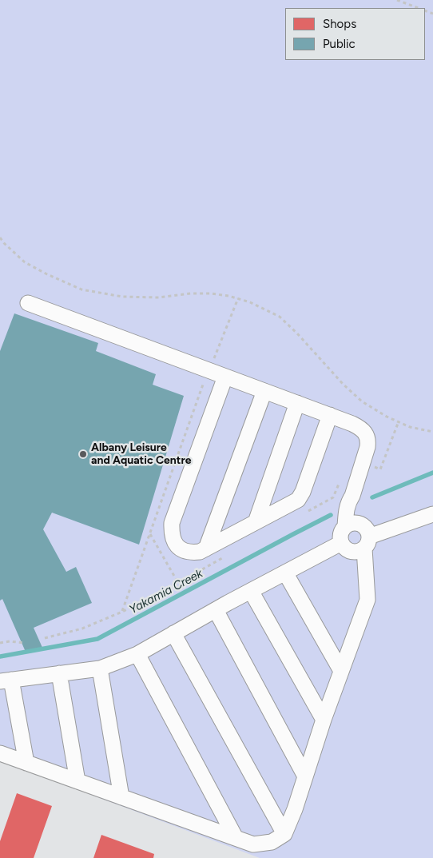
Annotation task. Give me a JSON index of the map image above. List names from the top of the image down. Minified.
{"water":["Yakamia Creek"],"places":["Albany Leisure and Aquatic Centre"],"legend":["Shops","Public"]}
